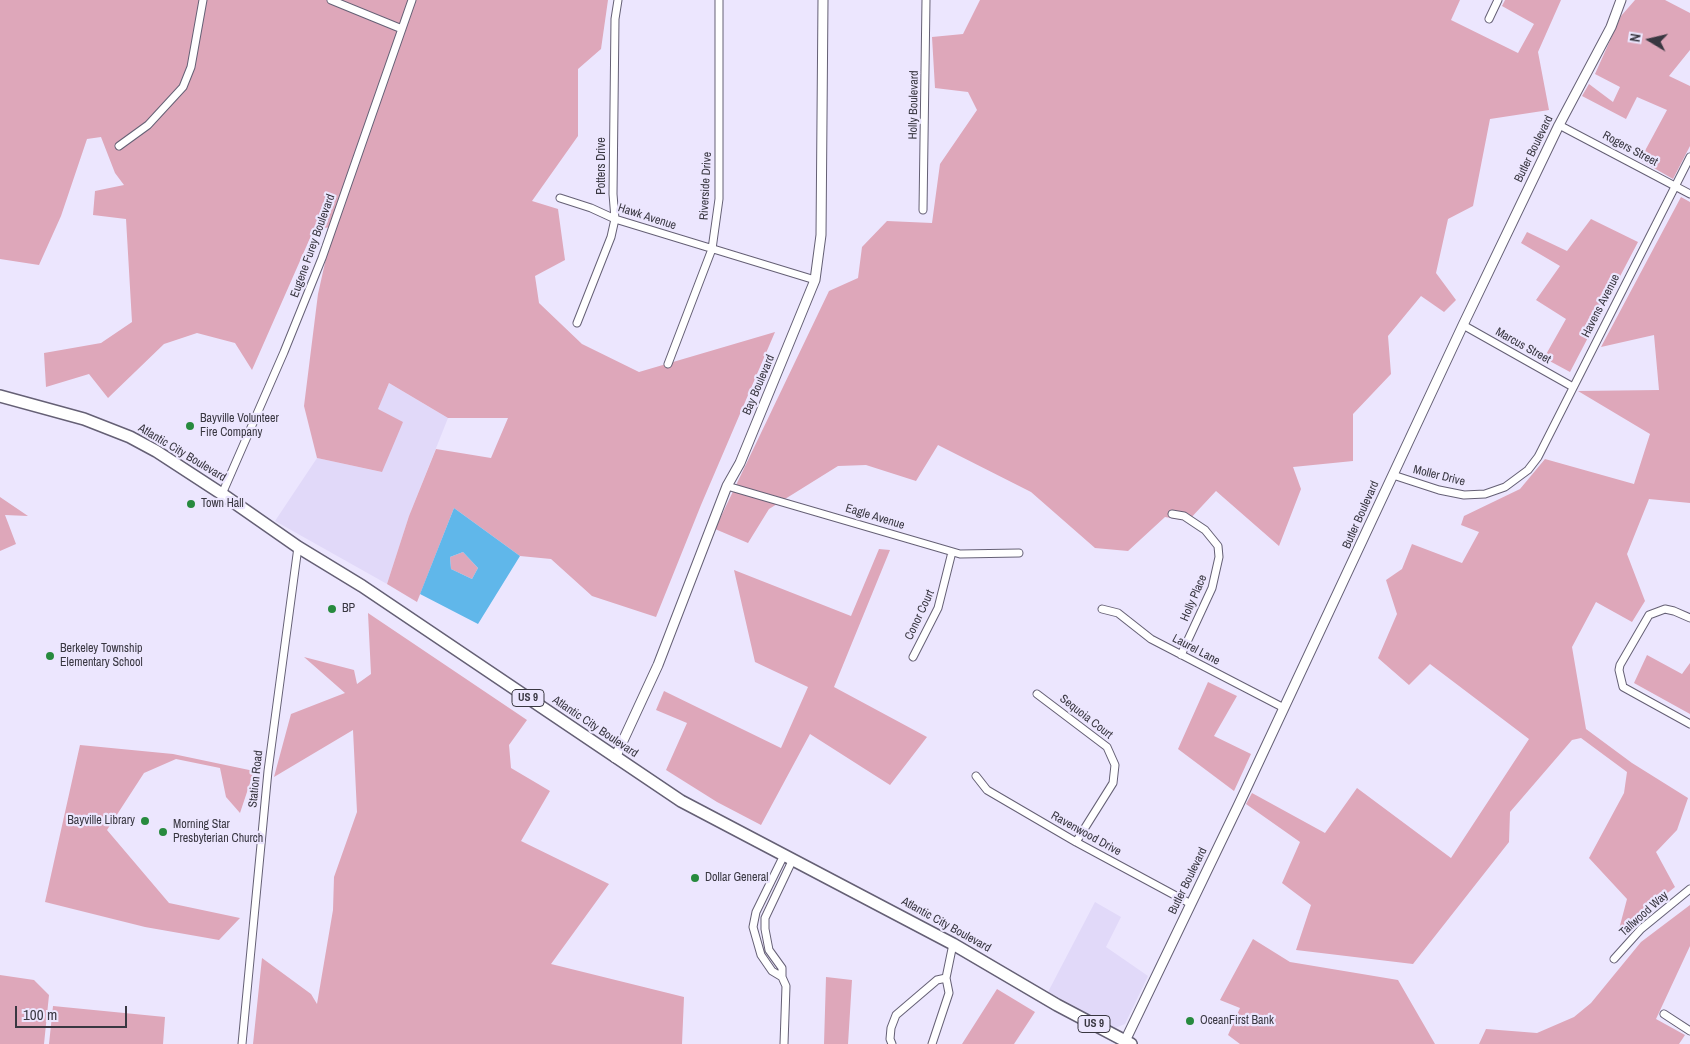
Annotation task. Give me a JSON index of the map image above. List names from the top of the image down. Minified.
{"streets":{"highway":["Atlantic City Boulevard","US 9"],"street":["Holly Boulevard","Butler Boulevard","Rogers Street","Potters Drive","Riverside Drive","Hawk Avenue","Eugene Furey Boulevard","Havens Avenue","Marcus Street","Bay Boulevard","Moller Drive","Eagle Avenue","Holly Place","Conor Court","Laurel Lane","Sequoia Court","Station Road","Ravenwood Drive","Tallwood Way"]},"crossings":[["Butler Boulevard","Rogers Street"],["Butler Boulevard","Marcus Street"],["Butler Boulevard","Atlantic City Boulevard"],["Butler Boulevard","Moller Drive"],["Butler Boulevard","Laurel Lane"],["Butler Boulevard","Ravenwood Drive"],["Rogers Street","Havens Avenue"],["Potters Drive","Hawk Avenue"],["Riverside Drive","Hawk Avenue"],["Hawk Avenue","Bay Boulevard"],["Eugene Furey Boulevard","Atlantic City Boulevard"],["Havens Avenue","Marcus Street"],["Havens Avenue","Moller Drive"],["Bay Boulevard","Atlantic City Boulevard"],["Bay Boulevard","Eagle Avenue"],["Atlantic City Boulevard","Station Road"],["Eagle Avenue","Conor Court"],["Holly Place","Laurel Lane"],["Sequoia Court","Ravenwood Drive"]],"places":["Bayville Volunteer Fire Company","Town Hall","BP","Berkeley Township Elementary School","Bayville Library","Morning Star Presbyterian Church","Dollar General","OceanFirst Bank"],"scale_bar":"100 m","north":"left"}
